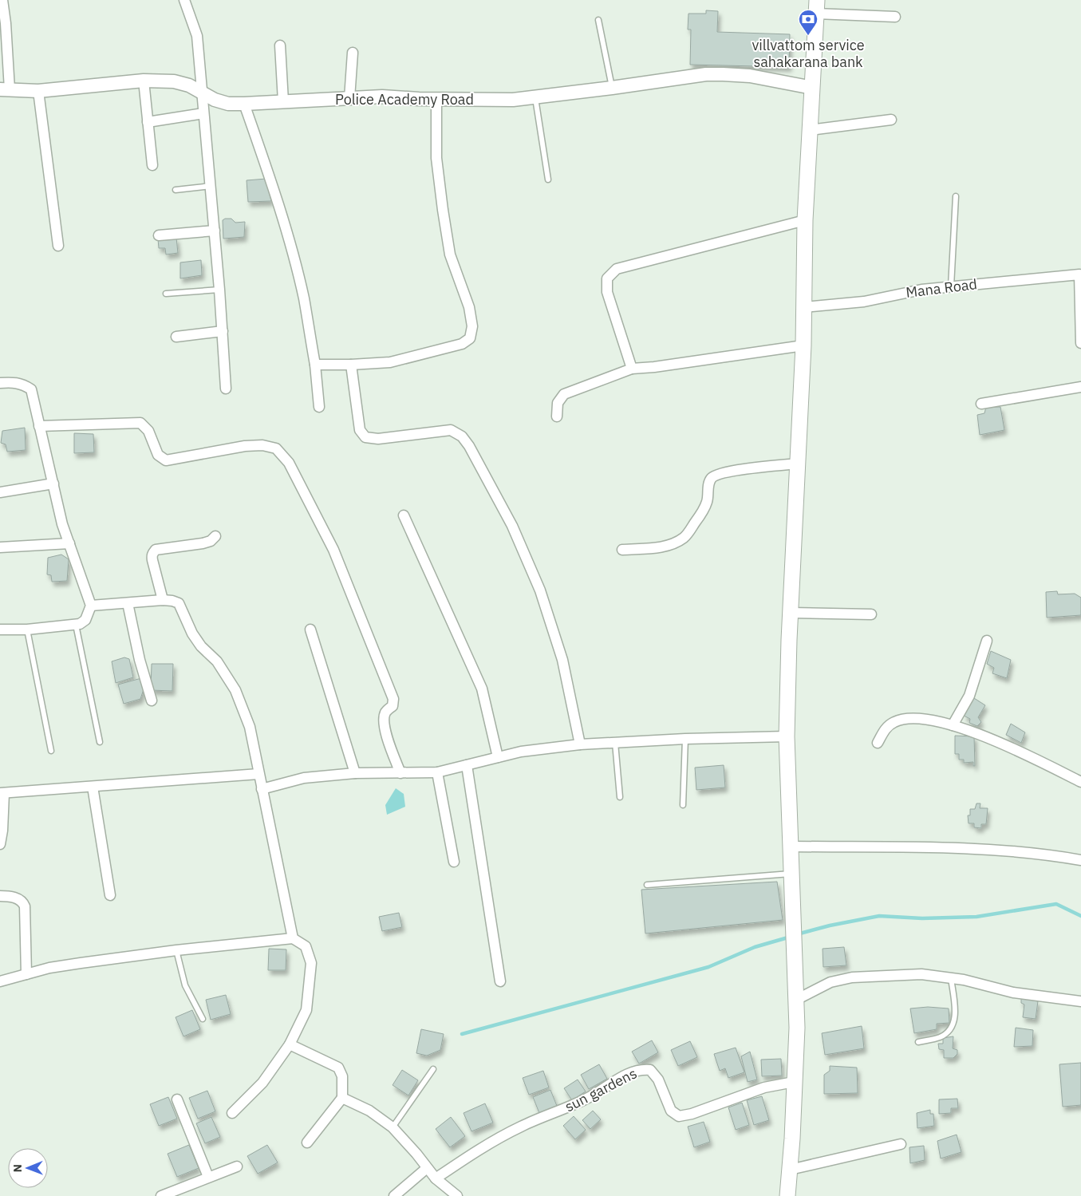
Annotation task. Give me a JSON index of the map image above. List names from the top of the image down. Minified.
{"streets":{"street":["Police Academy Road","Mana Road","sun gardens"]},"places":{"bank":["villvattom service sahakarana bank"]},"north":"left"}
